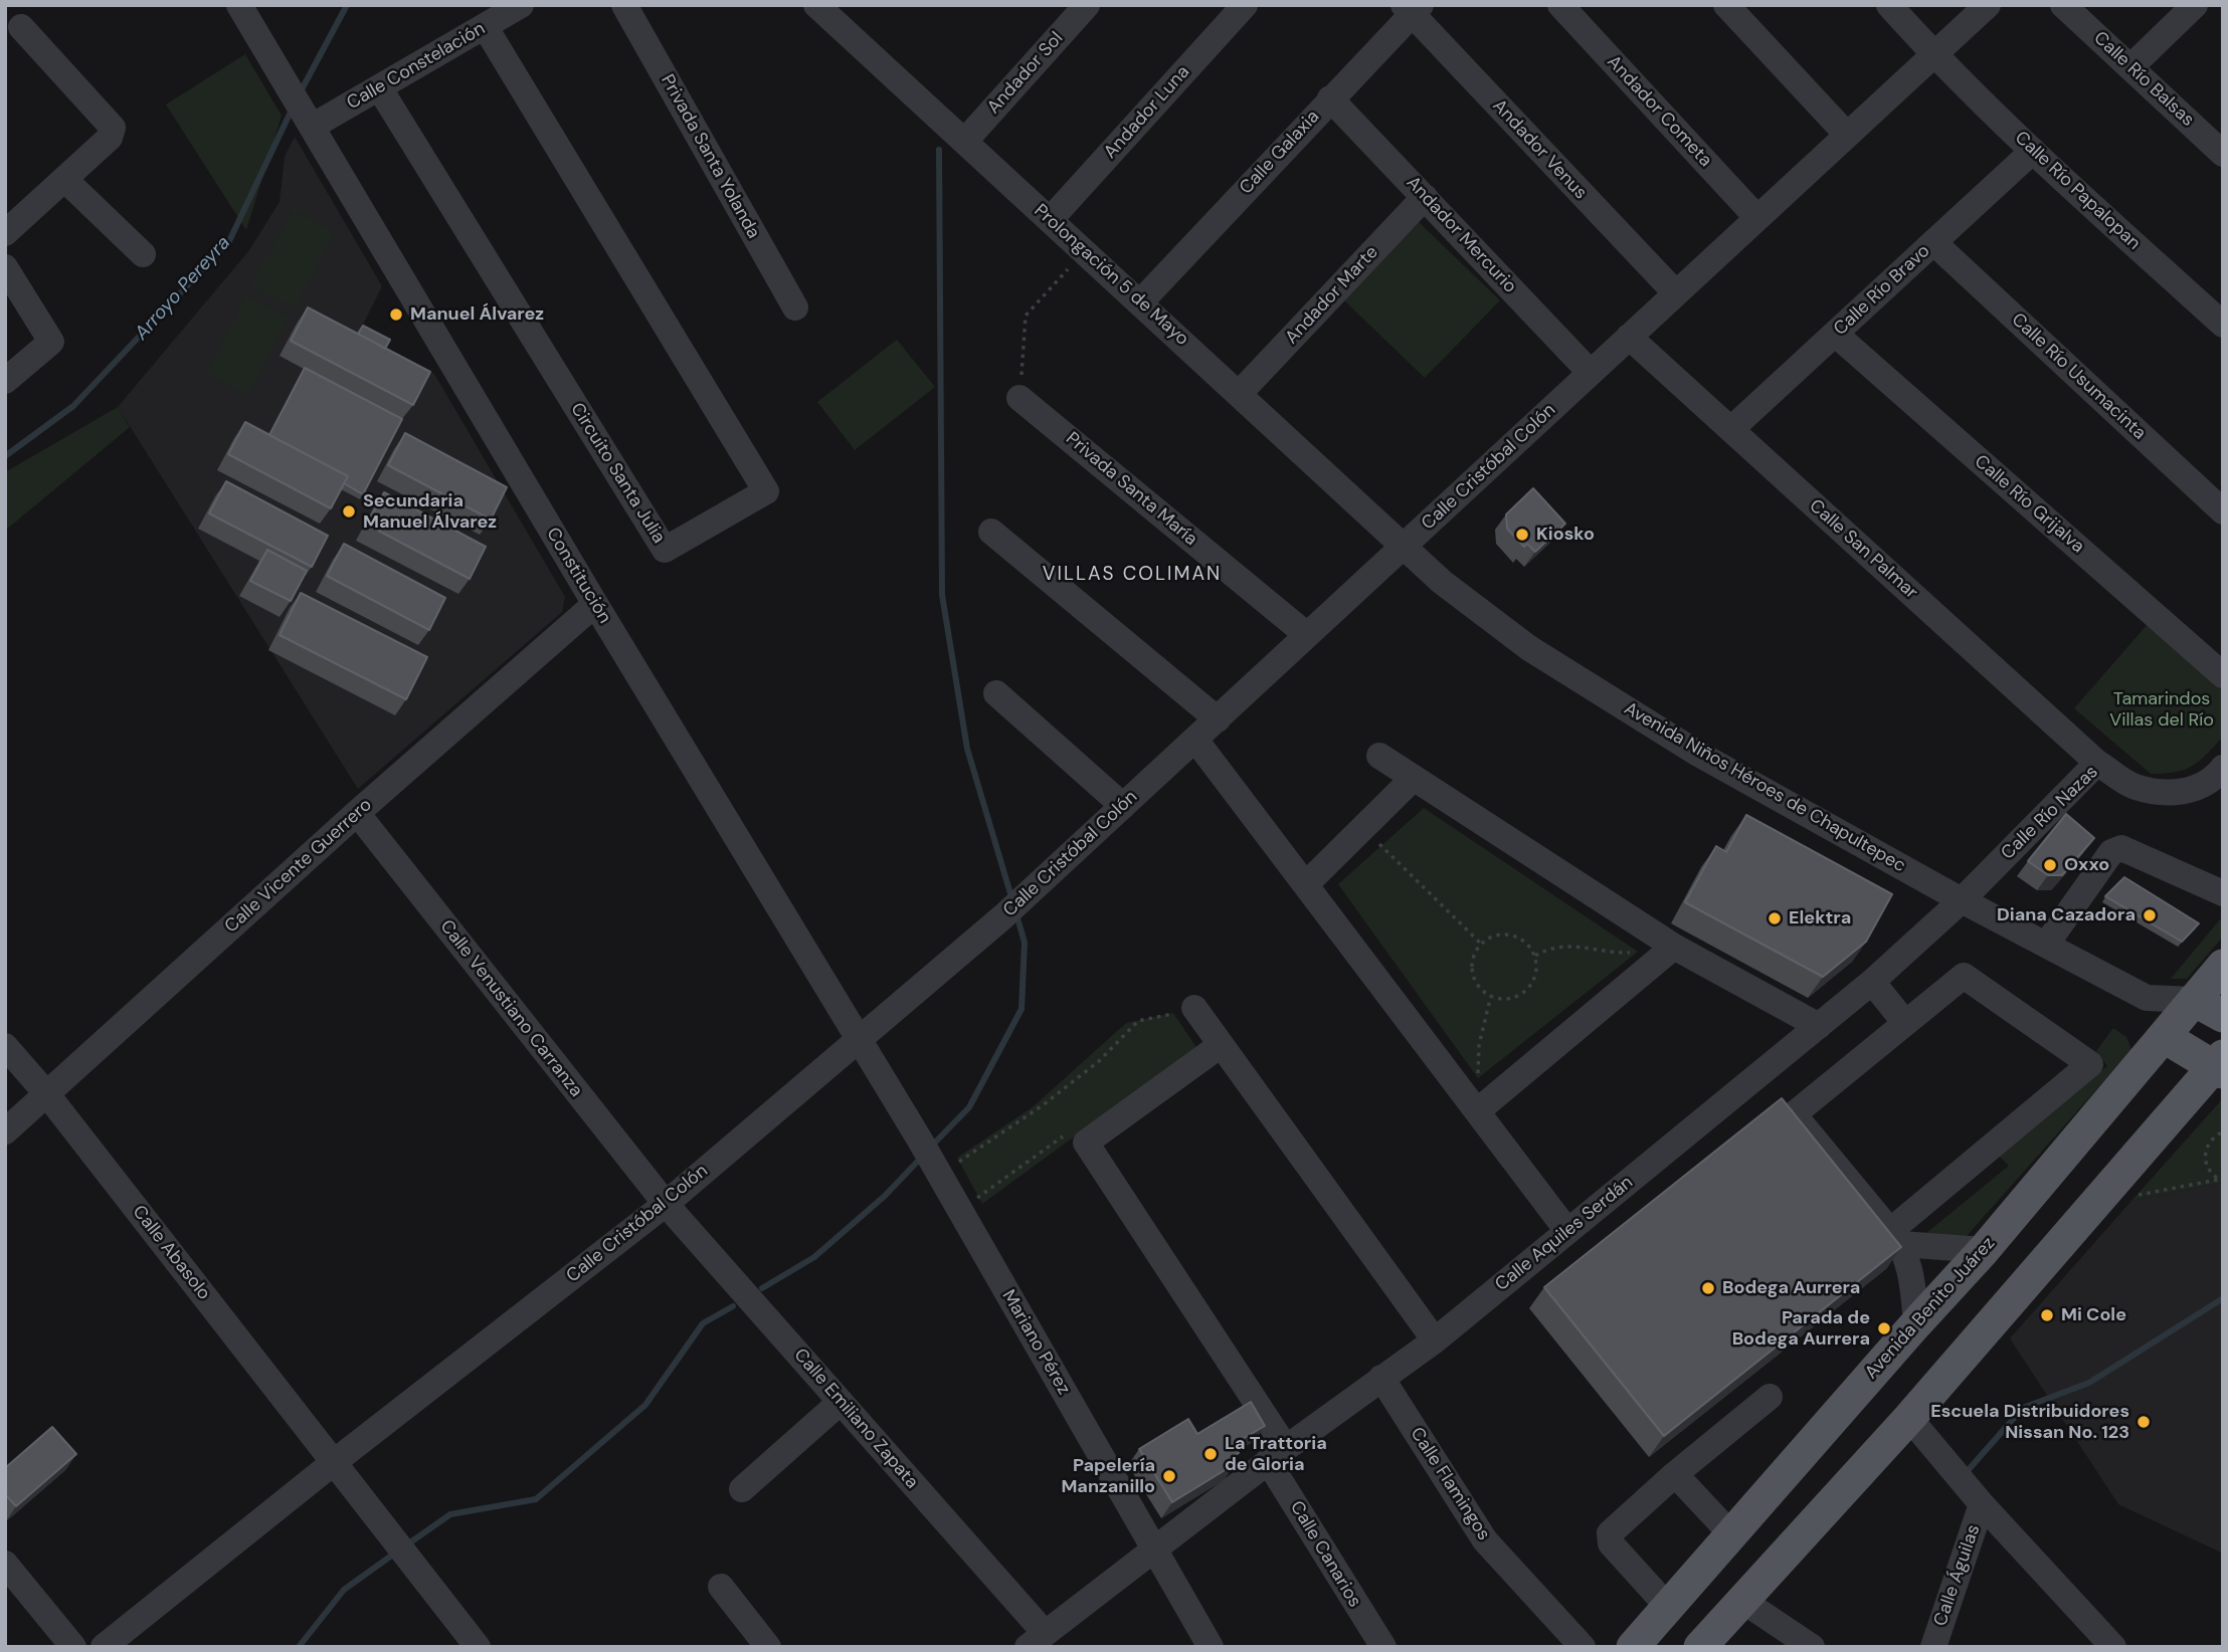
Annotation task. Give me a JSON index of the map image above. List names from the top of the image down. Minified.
{"streets":{"main road":["Avenida Niños Héroes de Chapultepec","Avenida Benito Juárez"],"street":["Calle Constelación","Andador Sol","Calle Río Balsas","Andador Cometa","Andador Luna","Andador Venus","Calle Galaxia","Privada Santa Yolanda","Calle Río Papalopan","Andador Mercurio","Prolongación 5 de Mayo","Calle Río Bravo","Andador Marte","Calle Río Usumacinta","Calle Cristóbal Colón","Circuito Santa Julia","Privada Santa María","Calle Río Grijalva","Calle San Palmar","Constitución","Calle Río Nazas","Calle Vicente Guerrero","Calle Venustiano Carranza","Calle Aquiles Serdán","Calle Abasolo","Mariano Pérez","Calle Emiliano Zapata","Calle Flamingos","Calle Canarios","Calle Águilas"]},"crossings":[["Calle Constelación","Circuito Santa Julia"],["Calle Constelación","Constitución"],["Andador Sol","Prolongación 5 de Mayo"],["Andador Cometa","Calle Cristóbal Colón"],["Andador Luna","Prolongación 5 de Mayo"],["Andador Venus","Calle Galaxia"],["Andador Venus","Calle Cristóbal Colón"],["Calle Galaxia","Andador Mercurio"],["Calle Galaxia","Prolongación 5 de Mayo"],["Calle Río Papalopan","Calle Río Bravo"],["Calle Río Papalopan","Calle Cristóbal Colón"],["Andador Mercurio","Andador Marte"],["Andador Mercurio","Calle Cristóbal Colón"],["Prolongación 5 de Mayo","Andador Marte"],["Prolongación 5 de Mayo","Calle Cristóbal Colón"],["Prolongación 5 de Mayo","Avenida Niños Héroes de Chapultepec"],["Calle Río Bravo","Calle Río Usumacinta"],["Calle Río Bravo","Calle Río Grijalva"],["Calle Río Bravo","Calle San Palmar"],["Calle Cristóbal Colón","Privada Santa María"],["Calle Cristóbal Colón","Calle San Palmar"],["Calle Cristóbal Colón","Constitución"],["Calle Cristóbal Colón","Avenida Niños Héroes de Chapultepec"],["Calle Cristóbal Colón","Calle Venustiano Carranza"],["Calle Cristóbal Colón","Calle Abasolo"],["Calle Cristóbal Colón","Mariano Pérez"],["Calle Cristóbal Colón","Calle Emiliano Zapata"],["Calle San Palmar","Calle Río Nazas"],["Constitución","Calle Vicente Guerrero"],["Constitución","Mariano Pérez"],["Avenida Niños Héroes de Chapultepec","Calle Río Nazas"],["Avenida Niños Héroes de Chapultepec","Calle Aquiles Serdán"],["Avenida Niños Héroes de Chapultepec","Avenida Benito Juárez"],["Calle Río Nazas","Calle Aquiles Serdán"],["Calle Vicente Guerrero","Calle Venustiano Carranza"],["Calle Vicente Guerrero","Calle Abasolo"],["Calle Venustiano Carranza","Calle Emiliano Zapata"],["Calle Aquiles Serdán","Mariano Pérez"],["Calle Aquiles Serdán","Calle Emiliano Zapata"],["Calle Aquiles Serdán","Calle Flamingos"],["Calle Aquiles Serdán","Calle Canarios"]],"districts":["VILLAS COLIMAN"],"water":["Arroyo Pereyra"],"parks":["Tamarindos Villas del Río"],"places":["Manuel Álvarez","Secundaria Manuel Álvarez","Kiosko","Oxxo","Diana Cazadora","Elektra","Bodega Aurrera","Mi Cole","Parada de Bodega Aurrera","Escuela Distribuidores Nissan No. 123","La Trattoria de Gloria","Papelería Manzanillo"]}
